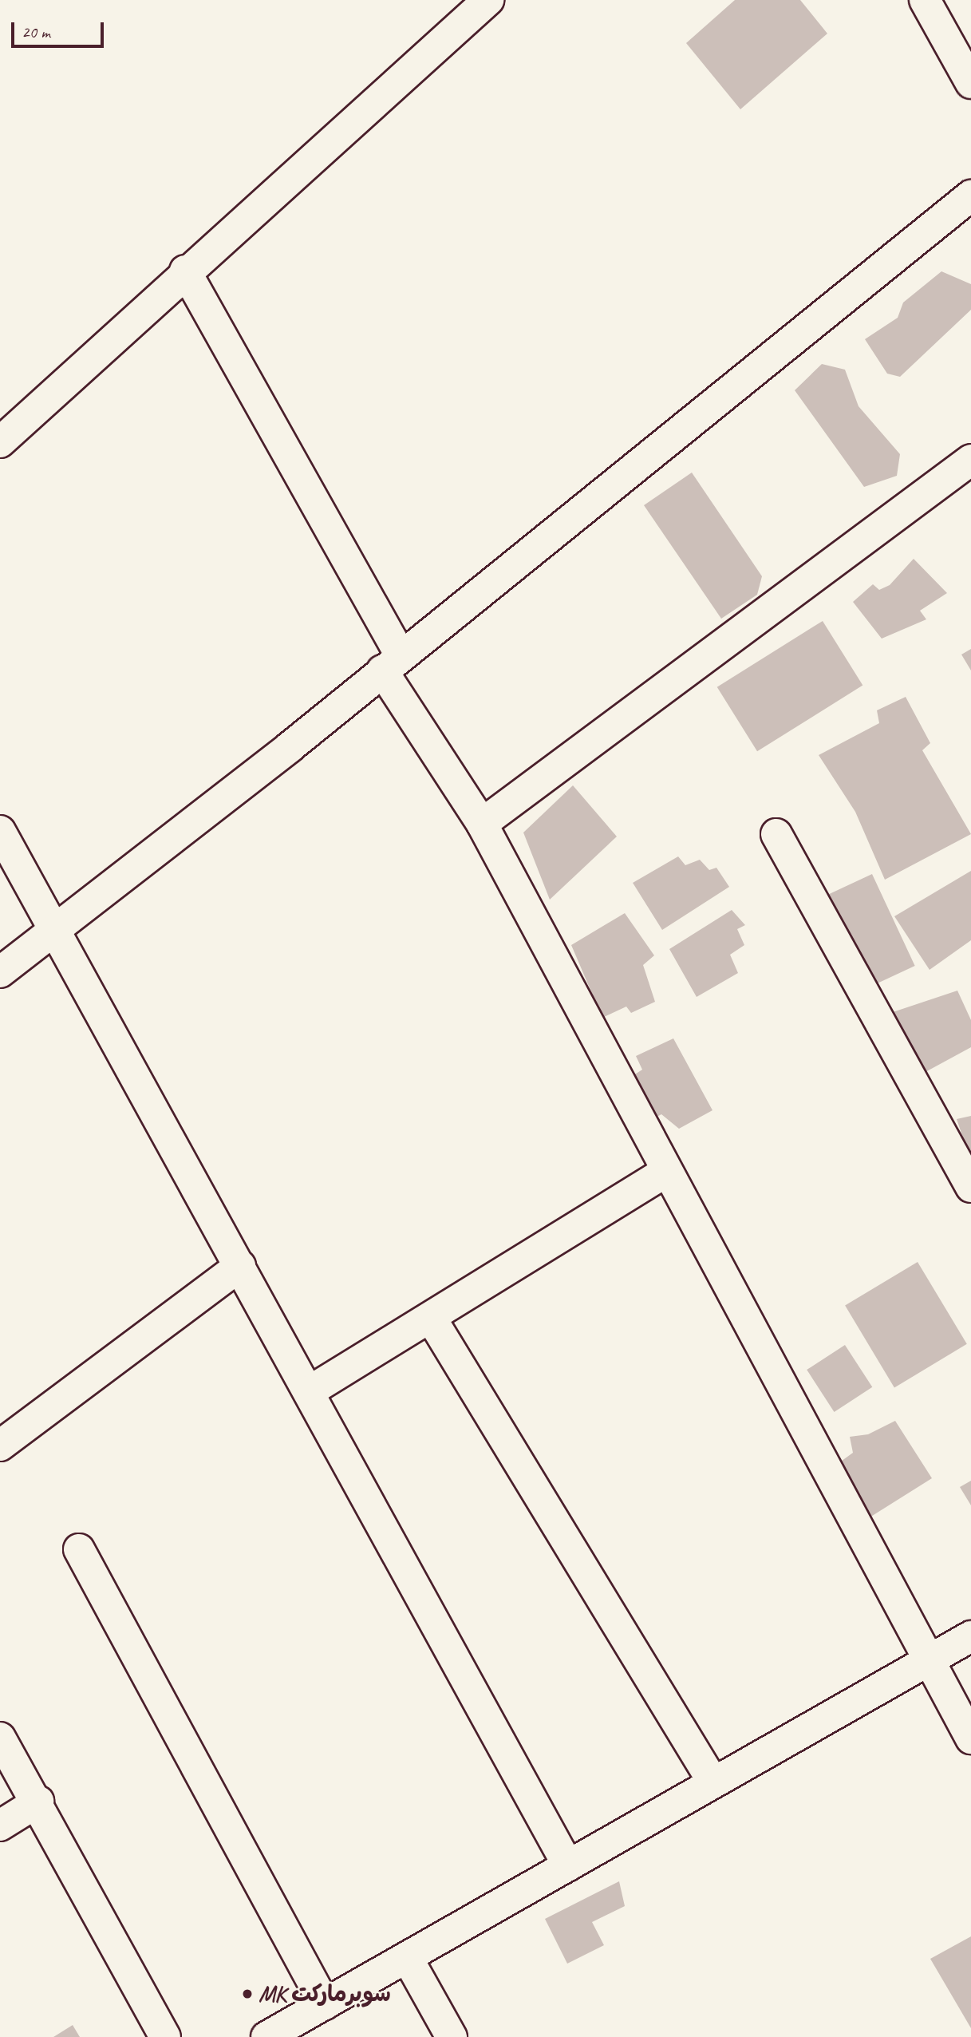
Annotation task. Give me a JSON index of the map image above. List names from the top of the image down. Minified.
{"places":["MK سوبرماركت"],"scale_bar":"20 m"}
